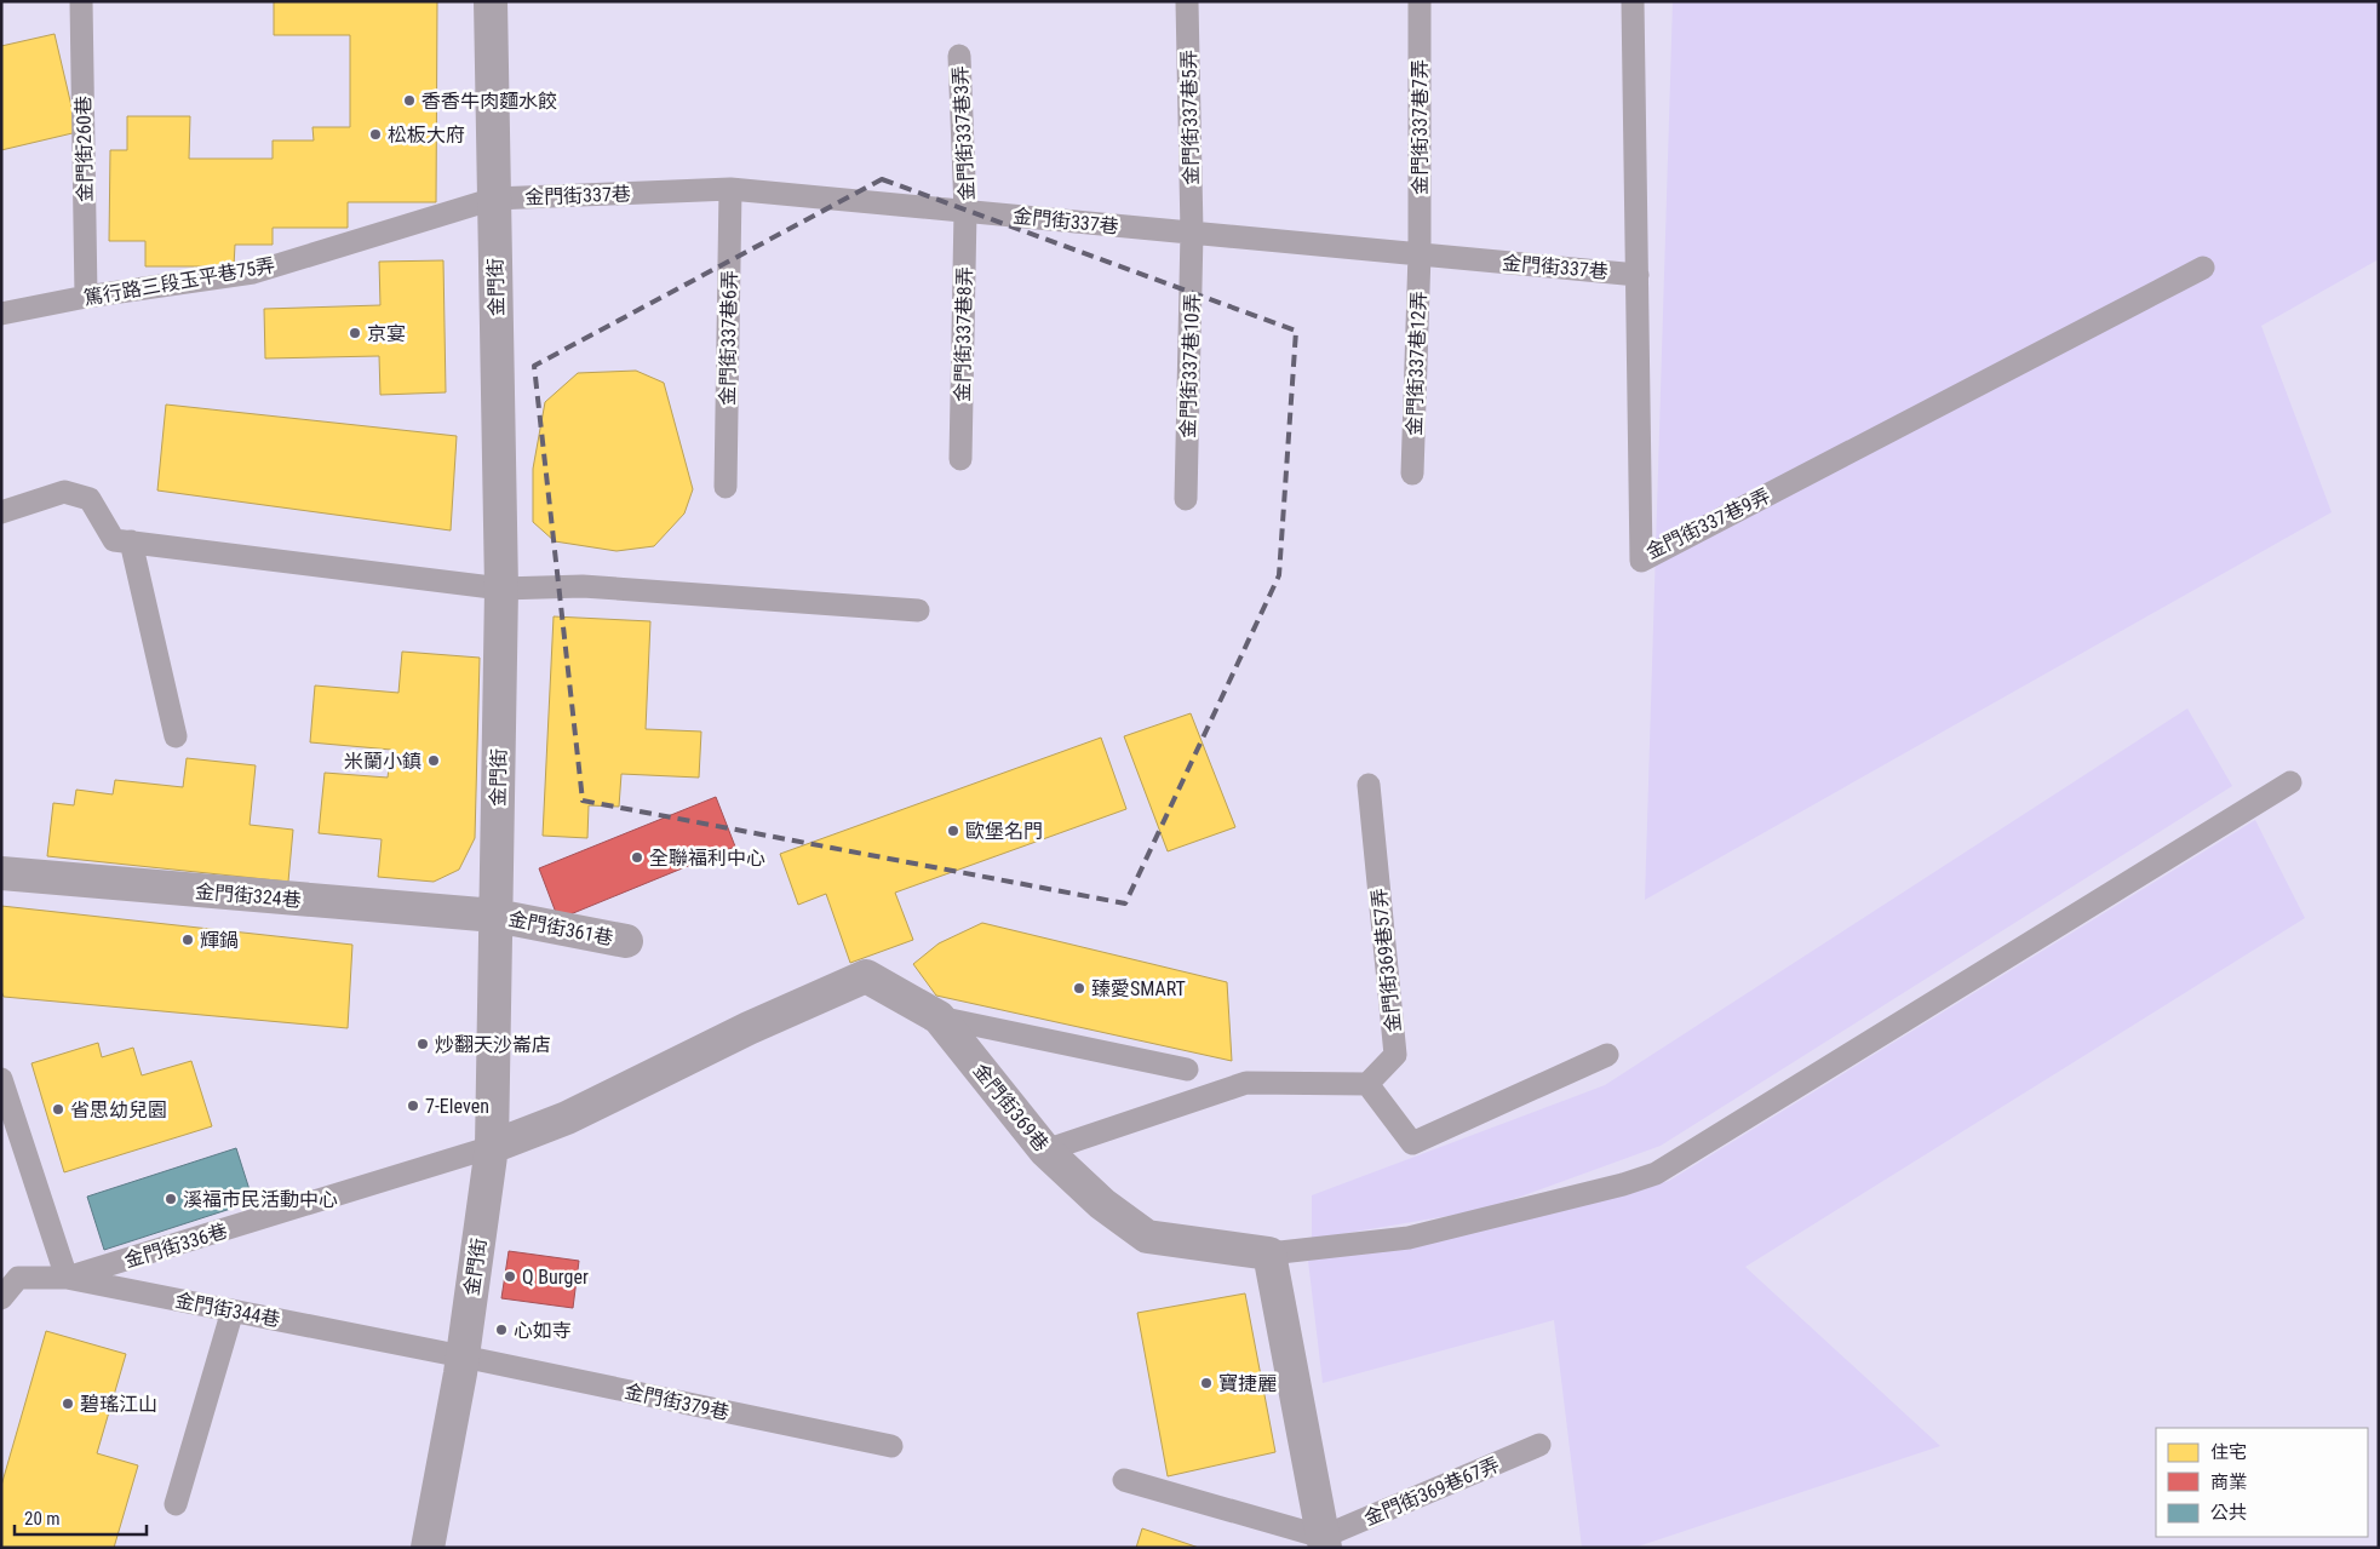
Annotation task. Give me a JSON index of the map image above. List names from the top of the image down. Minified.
{"streets":{"street":["金門街","金門街324巷","金門街361巷","金門街369巷"],"lane":["金門街337巷5弄","金門街337巷7弄","金門街337巷3弄","金門街260巷","金門街337巷","篤行路三段玉平巷75弄","金門街337巷8弄","金門街337巷6弄","金門街337巷12弄","金門街337巷10弄","金門街337巷9弄","金門街369巷57弄","金門街336巷","金門街344巷","金門街379巷","金門街369巷67弄"]},"crossings":[["金門街337巷5弄","金門街337巷"],["金門街337巷5弄","金門街337巷10弄"],["金門街337巷7弄","金門街337巷"],["金門街337巷7弄","金門街337巷12弄"],["金門街337巷3弄","金門街337巷"],["金門街337巷3弄","金門街337巷8弄"],["金門街260巷","篤行路三段玉平巷75弄"],["金門街337巷","篤行路三段玉平巷75弄"],["金門街337巷","金門街"],["金門街337巷","金門街337巷8弄"],["金門街337巷","金門街337巷6弄"],["金門街337巷","金門街337巷12弄"],["金門街337巷","金門街337巷10弄"],["金門街337巷","金門街337巷9弄"],["篤行路三段玉平巷75弄","金門街"],["金門街","金門街324巷"],["金門街","金門街361巷"],["金門街","金門街369巷"],["金門街","金門街336巷"],["金門街","金門街344巷"],["金門街","金門街379巷"],["金門街324巷","金門街361巷"],["金門街369巷","金門街336巷"],["金門街336巷","金門街344巷"],["金門街344巷","金門街379巷"]],"places":["香香牛肉麵水餃","松板大府","京宴","米蘭小鎮","歐堡名門","全聯福利中心","輝鍋","臻愛SMART","炒翻天沙崙店","7-Eleven","省思幼兒園","溪福市民活動中心","Q Burger","心如寺","寶捷麗","碧瑤江山"],"legend":["住宅","商業","公共"],"scale_bar":"20 m"}
